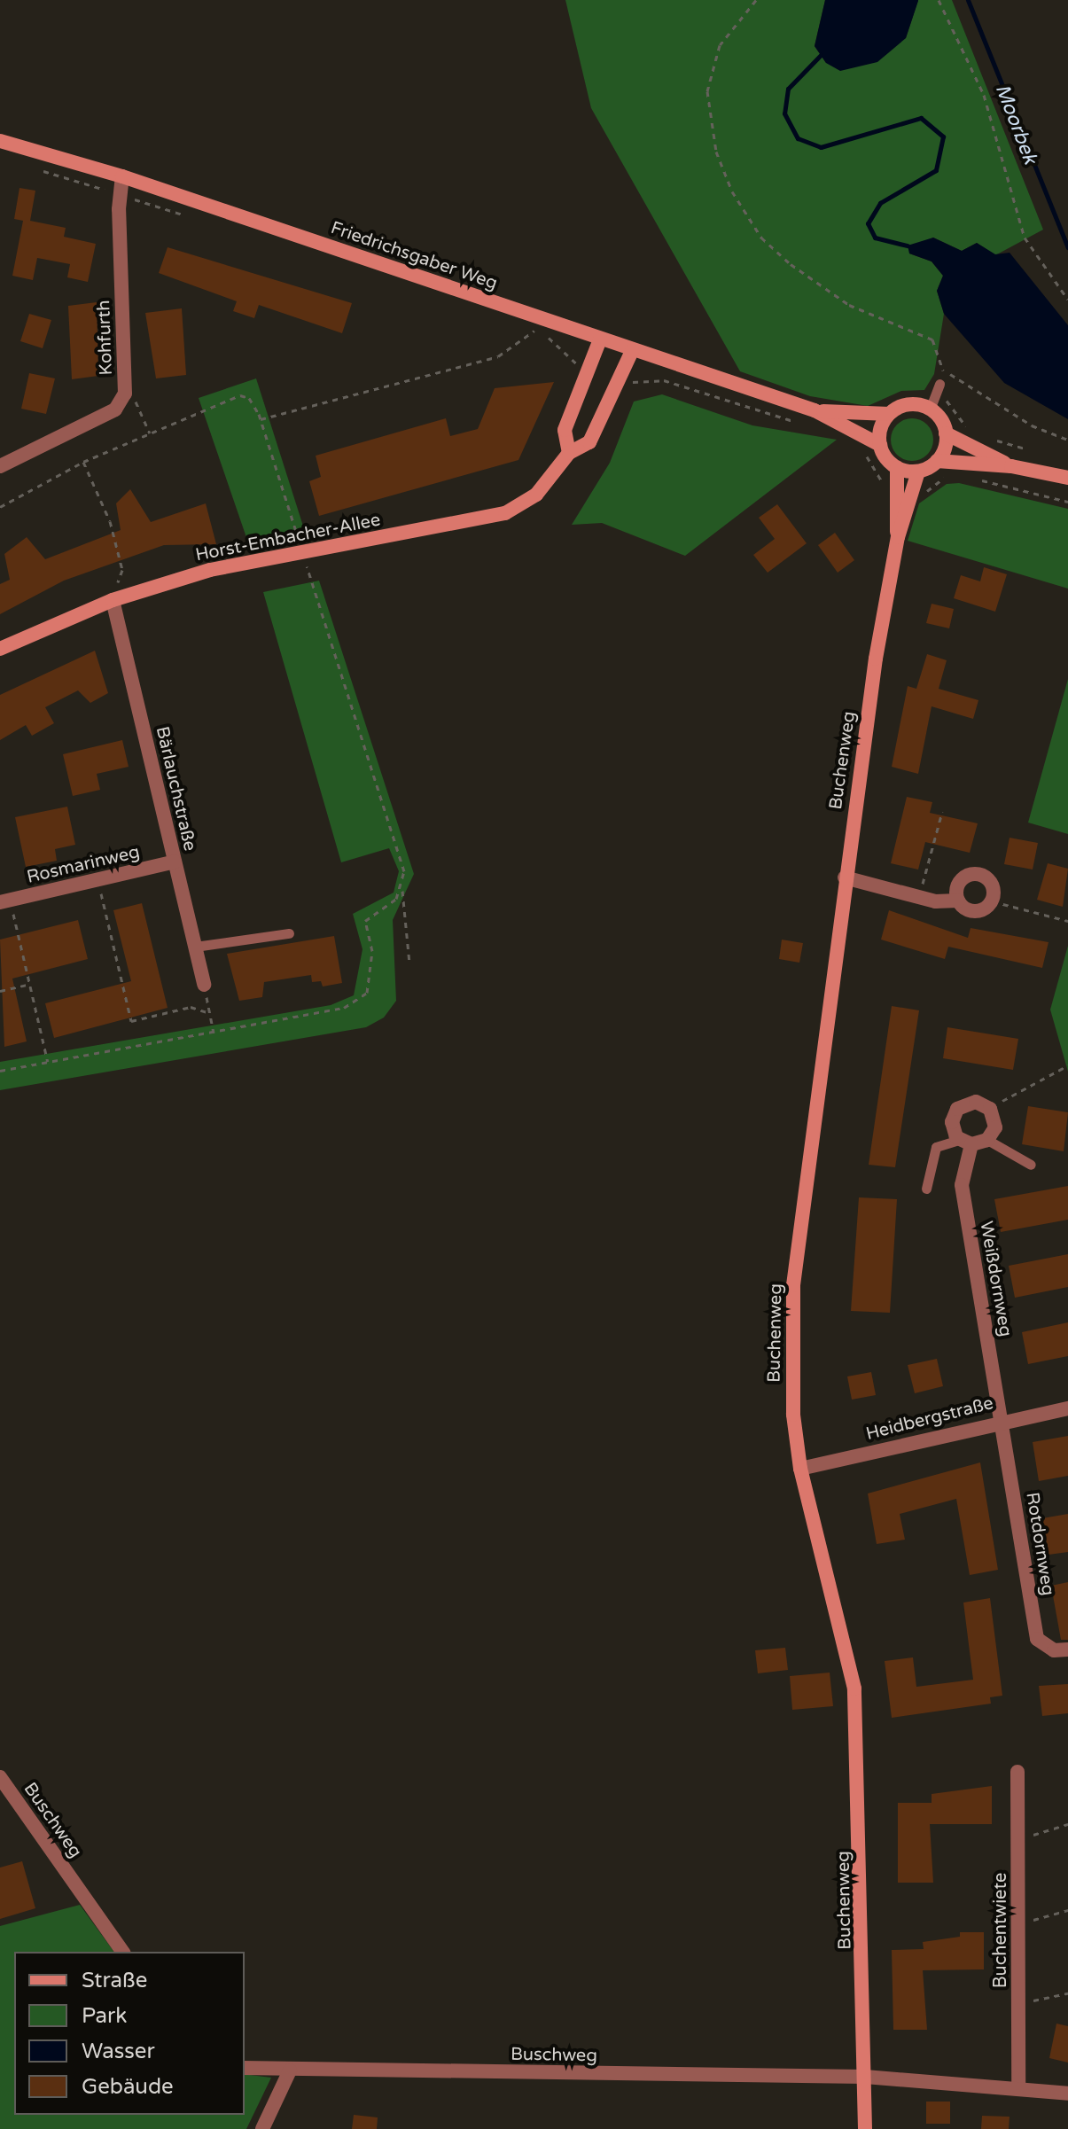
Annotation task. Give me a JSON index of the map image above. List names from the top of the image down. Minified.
{"streets":{"street":["Friedrichsgaber Weg","Kohfurth","Horst-Embacher-Allee","Buchenweg","Bärlauchstraße","Rosmarinweg","Weißdornweg","Heidbergstraße","Rotdornweg","Buschweg","Buchentwiete"]},"crossings":[["Friedrichsgaber Weg","Kohfurth"],["Friedrichsgaber Weg","Horst-Embacher-Allee"],["Friedrichsgaber Weg","Buchenweg"],["Horst-Embacher-Allee","Bärlauchstraße"],["Buchenweg","Heidbergstraße"],["Buchenweg","Buschweg"],["Bärlauchstraße","Rosmarinweg"],["Weißdornweg","Heidbergstraße"],["Weißdornweg","Rotdornweg"],["Heidbergstraße","Rotdornweg"],["Buschweg","Buchentwiete"]],"water":["Moorbek"],"legend":["Straße","Park","Wasser","Gebäude"]}
